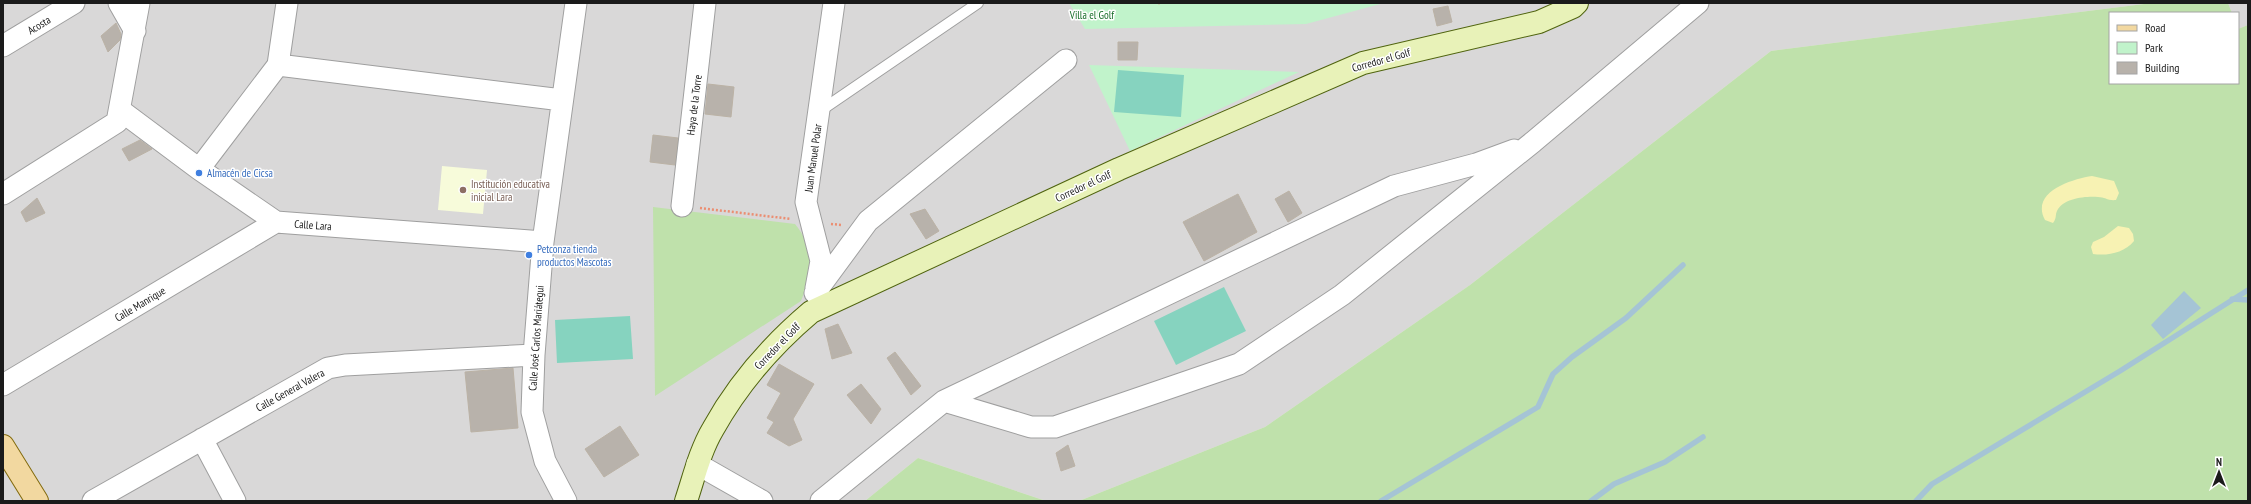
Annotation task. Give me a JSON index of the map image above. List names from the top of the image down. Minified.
{"streets":{"street":["Acosta","Corredor el Golf","Haya de la Torre","Juan Manuel Polar","Calle Lara","Calle Manrique","Calle José Carlos Mariátegui","Calle General Valera"]},"crossings":[["Corredor el Golf","Juan Manuel Polar"],["Calle Lara","Calle Manrique"],["Calle Lara","Calle José Carlos Mariátegui"],["Calle José Carlos Mariátegui","Calle General Valera"]],"parks":["Villa el Golf"],"places":["Almacén de Cicsa","Institución educativa inicial Lara","Petconza tienda productos Mascotas"],"legend":["Road","Park","Building"],"north":"top"}
